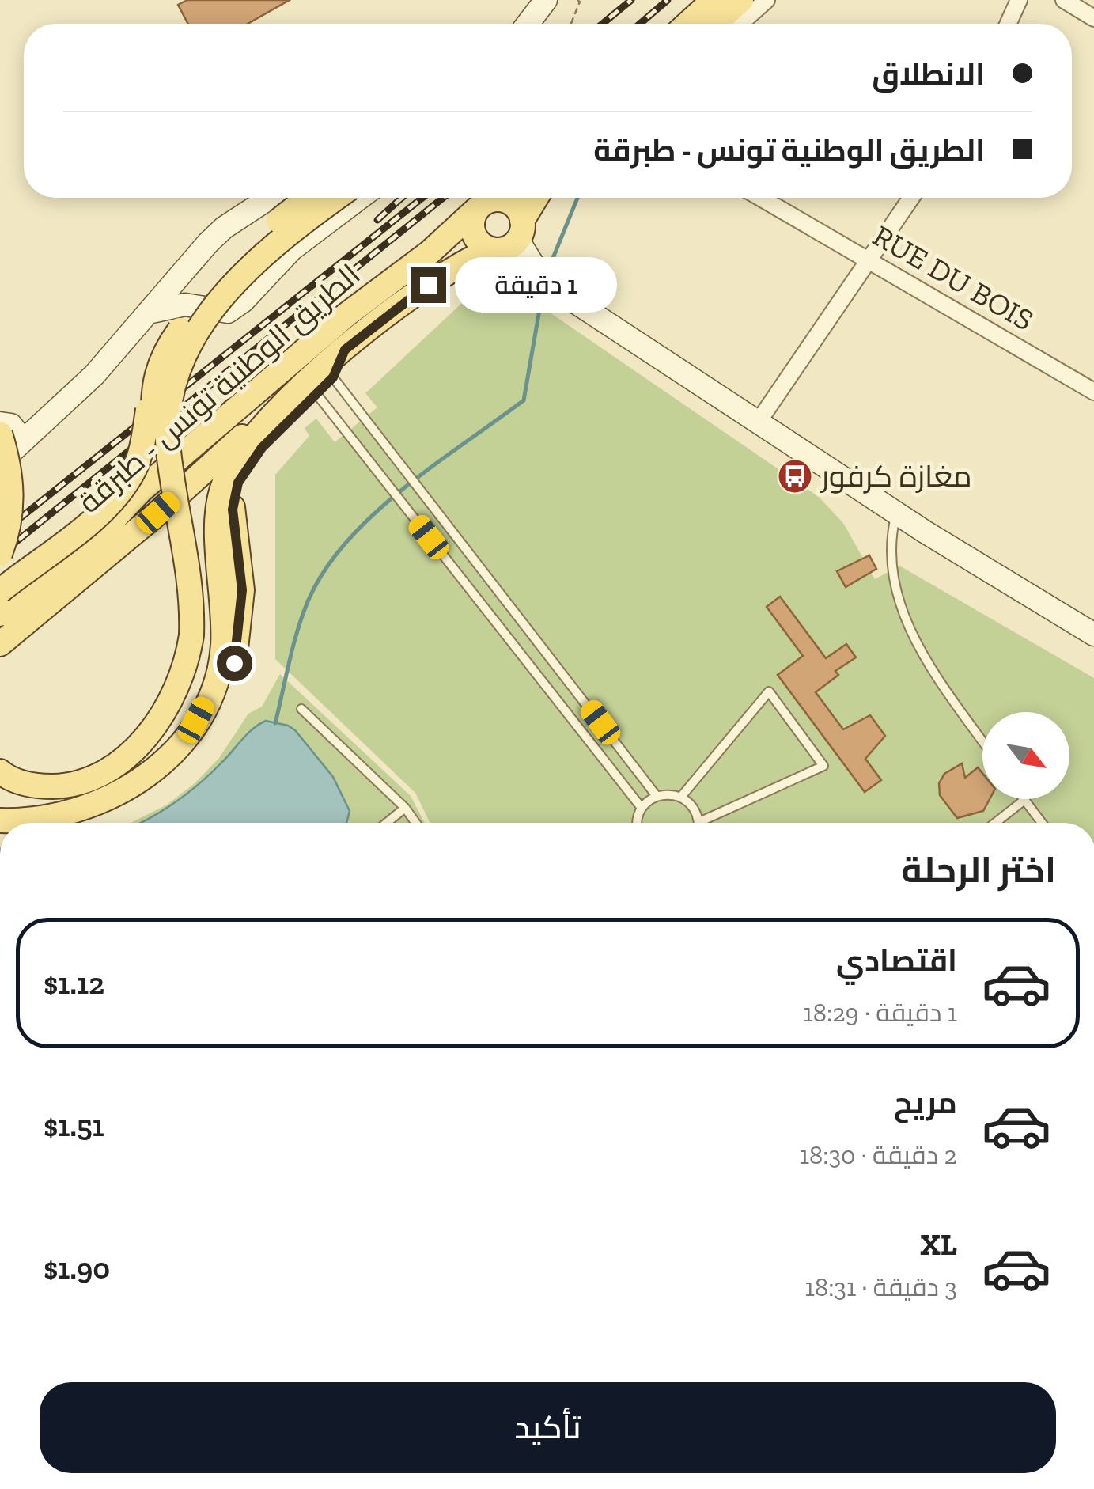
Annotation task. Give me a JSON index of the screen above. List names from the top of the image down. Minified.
{"streets":{"main road":["الطريق الوطنية تونس - طبرقة"],"street":["RUE DU BOIS"]},"places":{"bus stop":["مغازة كرفور"]},"north":"bottom right","page":{"banner":["الانطلاق","الطريق الوطنية تونس - طبرقة"],"bubble":"1 دقيقة","heading":"اختر الرحلة","list":[{"name":"اقتصادي","note":"1 دقيقة · 18:29","value":"$1.12"},{"name":"مريح","note":"2 دقيقة · 18:30","value":"$1.51"},{"name":"XL","note":"3 دقيقة · 18:31","value":"$1.90"}],"buttons":"تأكيد"}}
